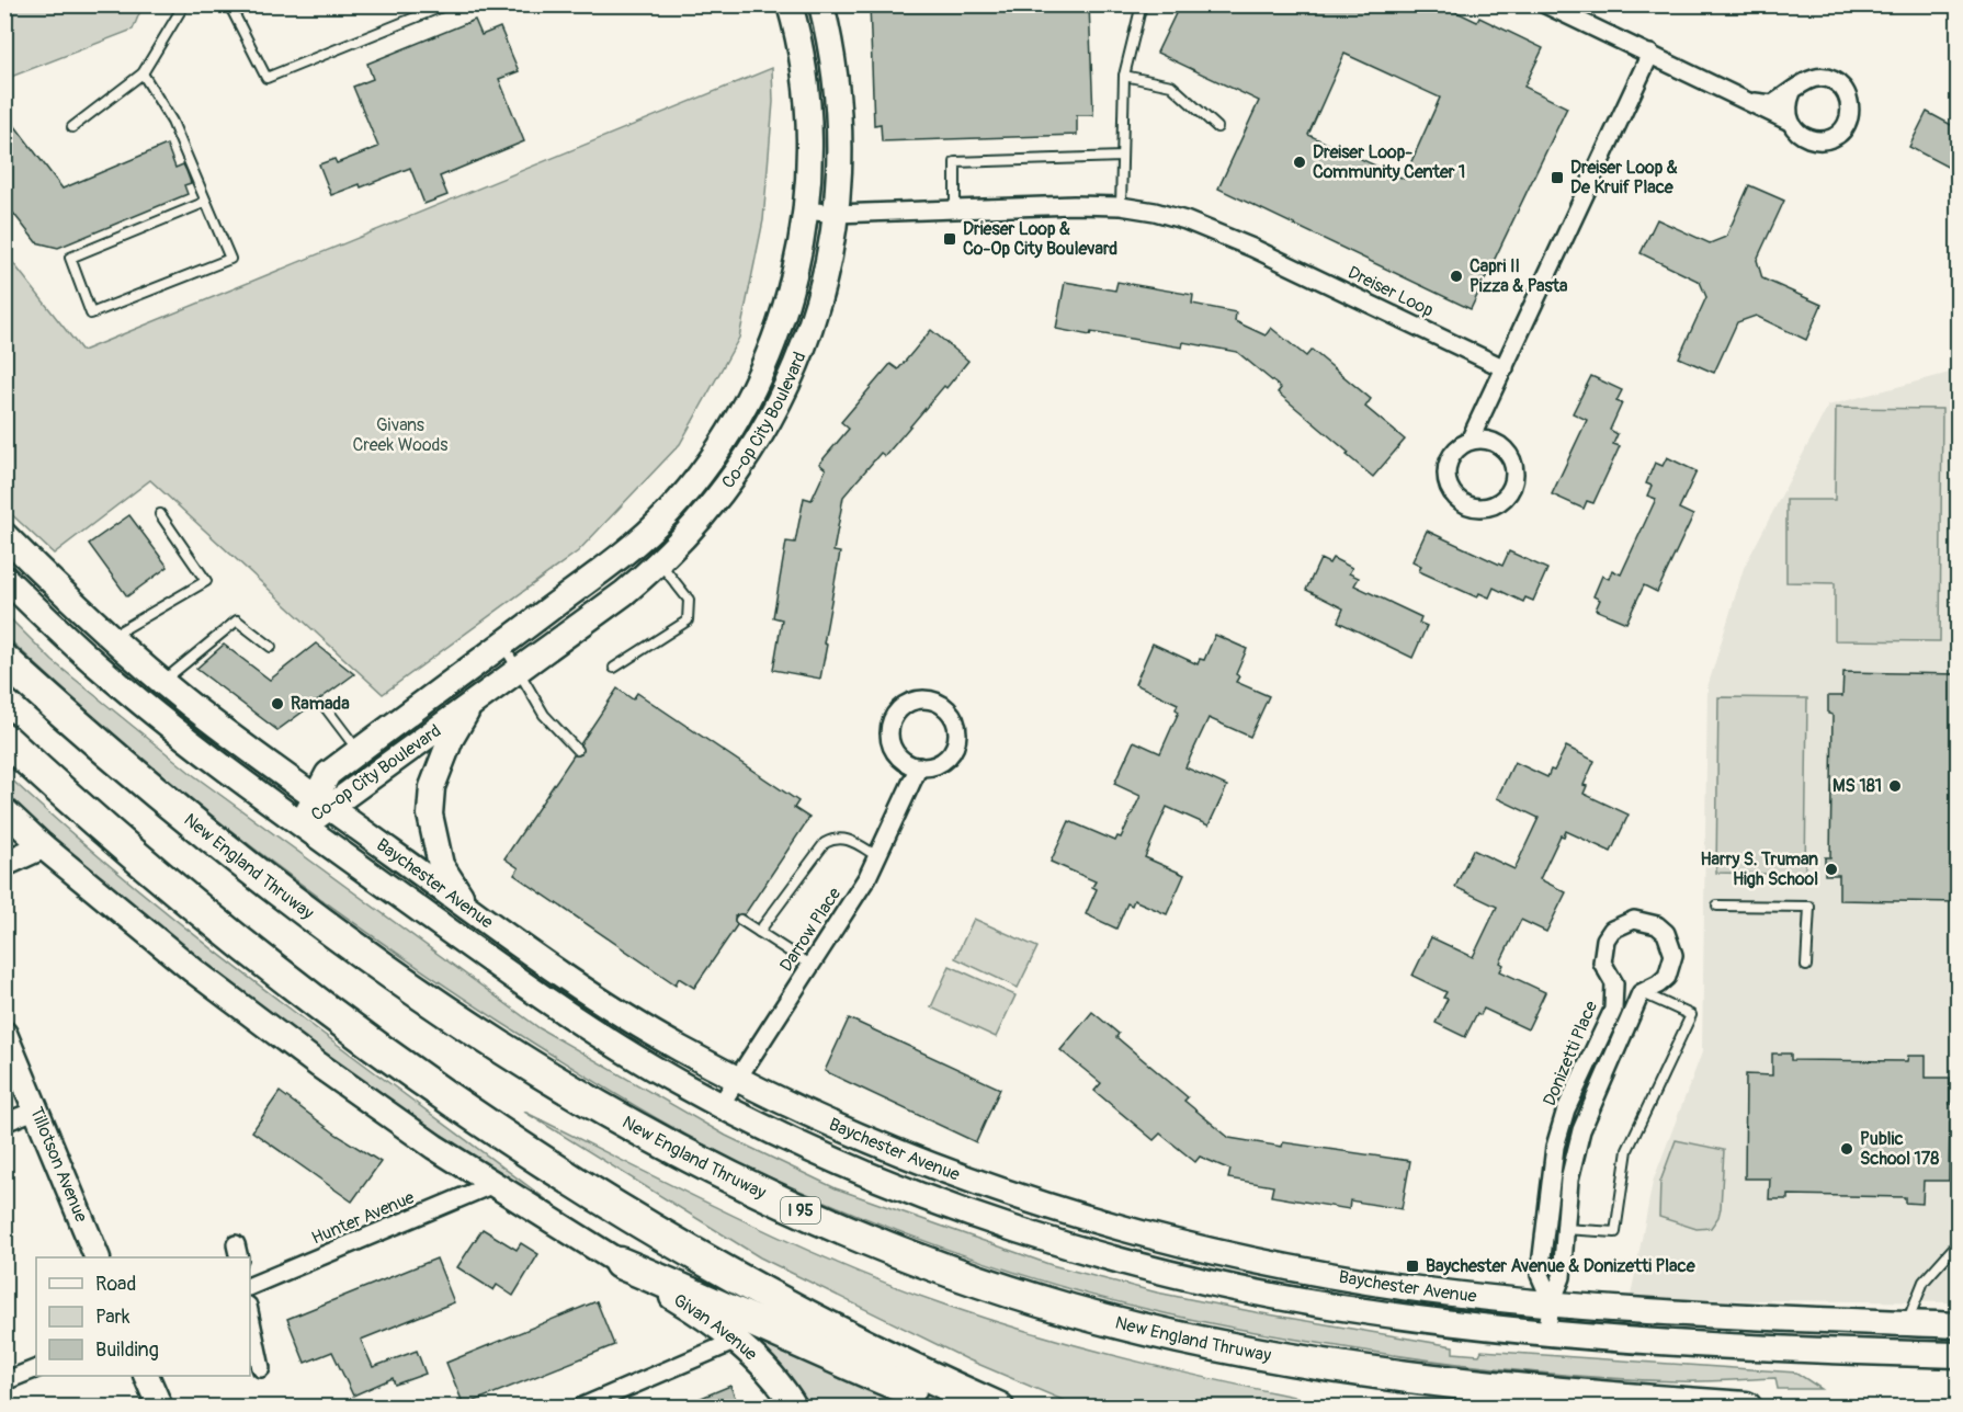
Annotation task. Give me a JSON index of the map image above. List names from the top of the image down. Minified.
{"streets":{"highway":["New England Thruway","I 95"],"main road":["Co-op City Boulevard","Baychester Avenue","Tillotson Avenue","Givan Avenue"],"street":["Dreiser Loop","Darrow Place","Donizetti Place","Hunter Avenue"]},"crossings":[["Dreiser Loop","Co-op City Boulevard"],["Co-op City Boulevard","Baychester Avenue"],["Baychester Avenue","Darrow Place"],["Baychester Avenue","Donizetti Place"]],"parks":["Givans Creek Woods"],"places":{"other":["Dreiser Loop- Community Center 1","Capri II Pizza & Pasta","Ramada","MS 181","Harry S. Truman High School","Public School 178"],"transit":["Dreiser Loop & De Kruif Place","Drieser Loop & Co-Op City Boulevard","Baychester Avenue & Donizetti Place"]},"legend":["Road","Park","Building"]}
